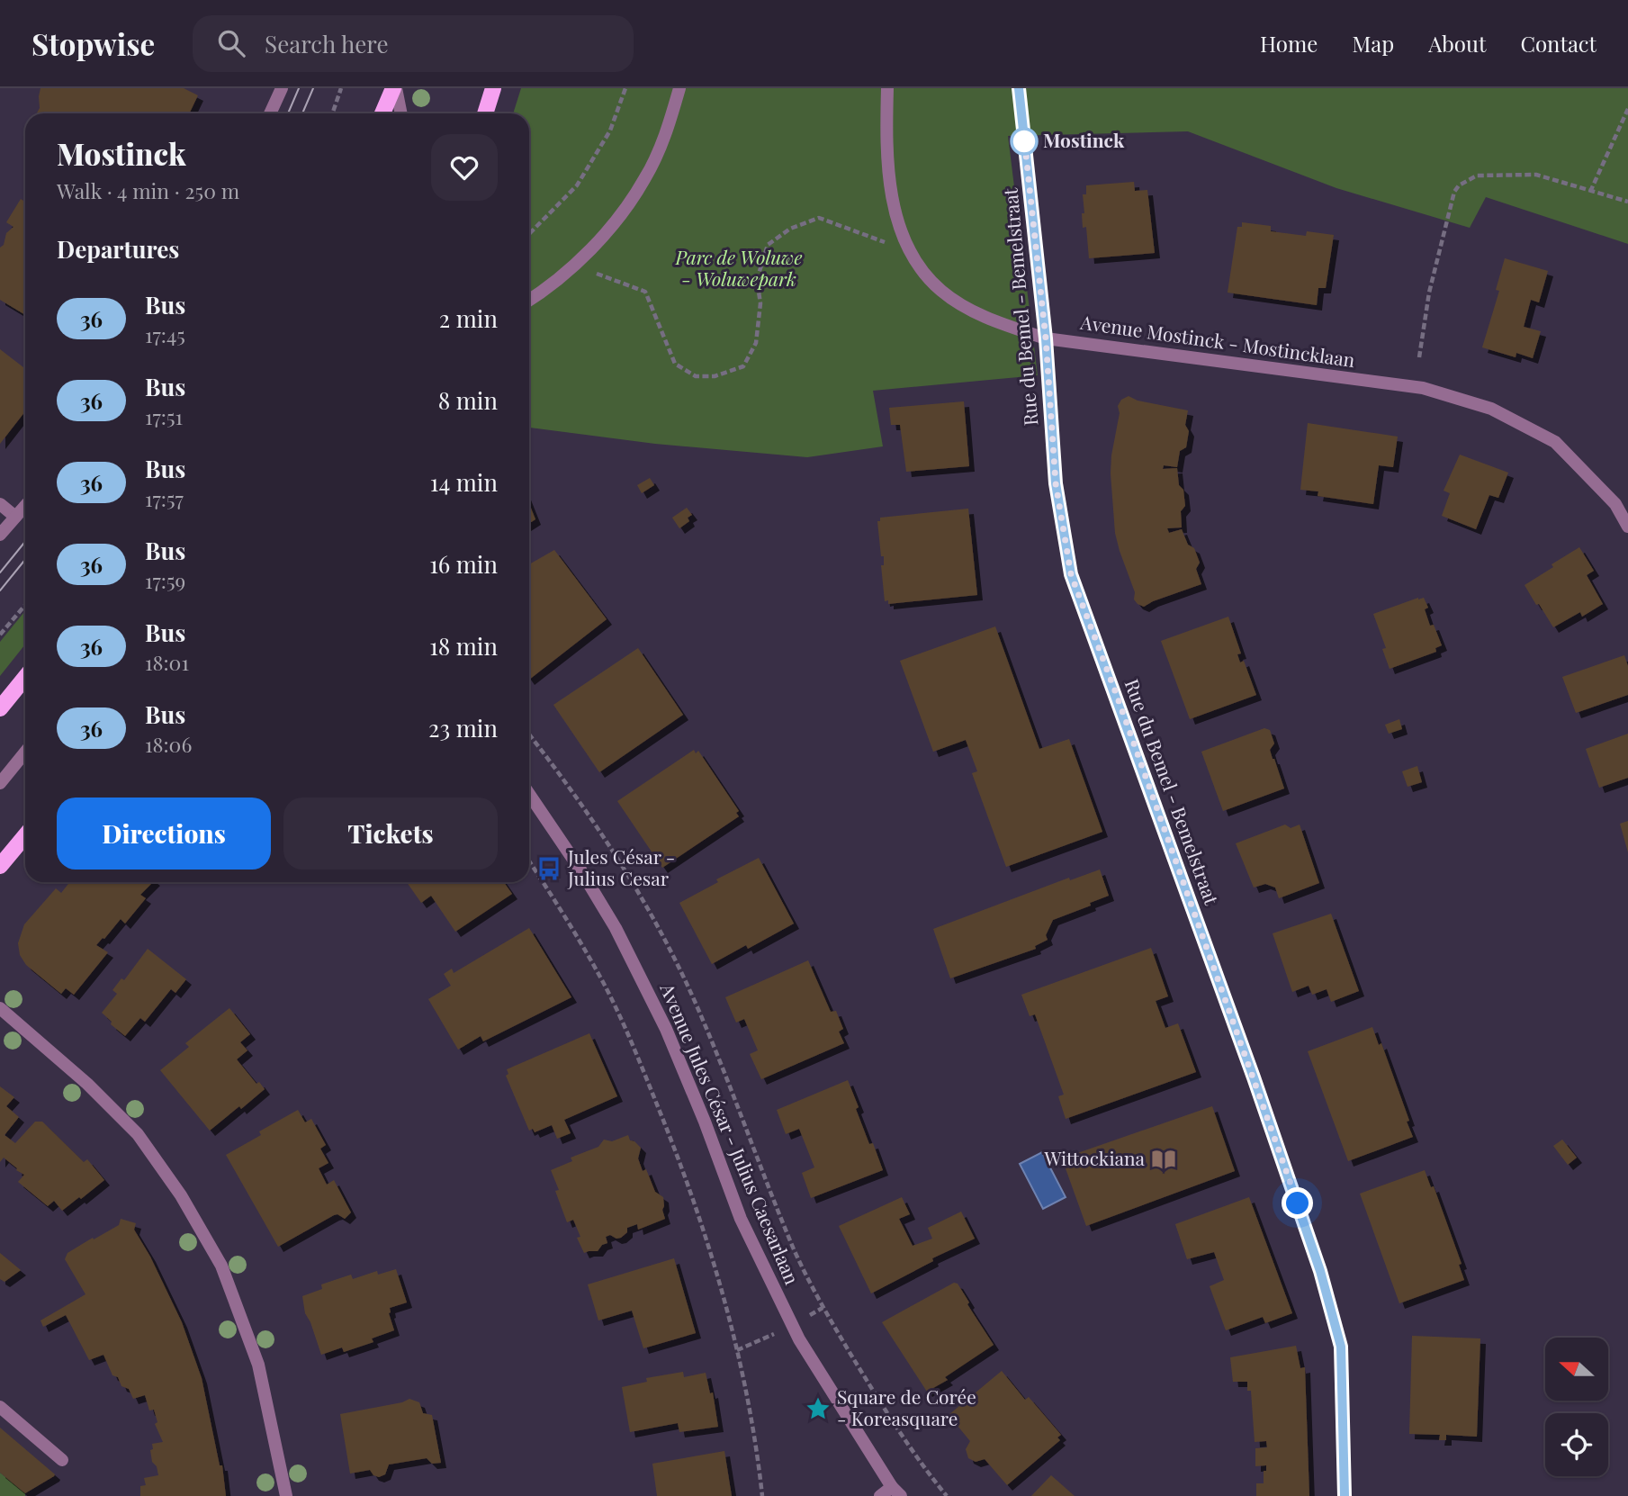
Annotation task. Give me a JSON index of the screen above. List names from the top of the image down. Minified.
{"streets":{"street":["Rue du Bemel - Bemelstraat","Avenue Mostinck - Mostincklaan","Avenue Jules César - Julius Caesarlaan"]},"crossings":[["Rue du Bemel - Bemelstraat","Avenue Mostinck - Mostincklaan"]],"parks":["Parc de Woluwe - Woluwepark"],"places":{"other":["Mostinck"],"bus stop":["Jules César - Julius Cesar"],"library":["Wittockiana"],"place":["Square de Corée - Koreasquare"]},"lines":["bus line 36"],"north":"left","page":{"header":"Stopwise","search":"Search here","nav":["Home","Map","About","Contact"],"heading":[["Mostinck","Walk · 4 min · 250 m"],"Departures"],"list":[{"mark":"36","name":"Bus","note":"17:45","value":"2 min"},{"mark":"36","name":"Bus","note":"17:51","value":"8 min"},{"mark":"36","name":"Bus","note":"17:57","value":"14 min"},{"mark":"36","name":"Bus","note":"17:59","value":"16 min"},{"mark":"36","name":"Bus","note":"18:01","value":"18 min"},{"mark":"36","name":"Bus","note":"18:06","value":"23 min"}],"buttons":["Directions","Tickets"]}}
